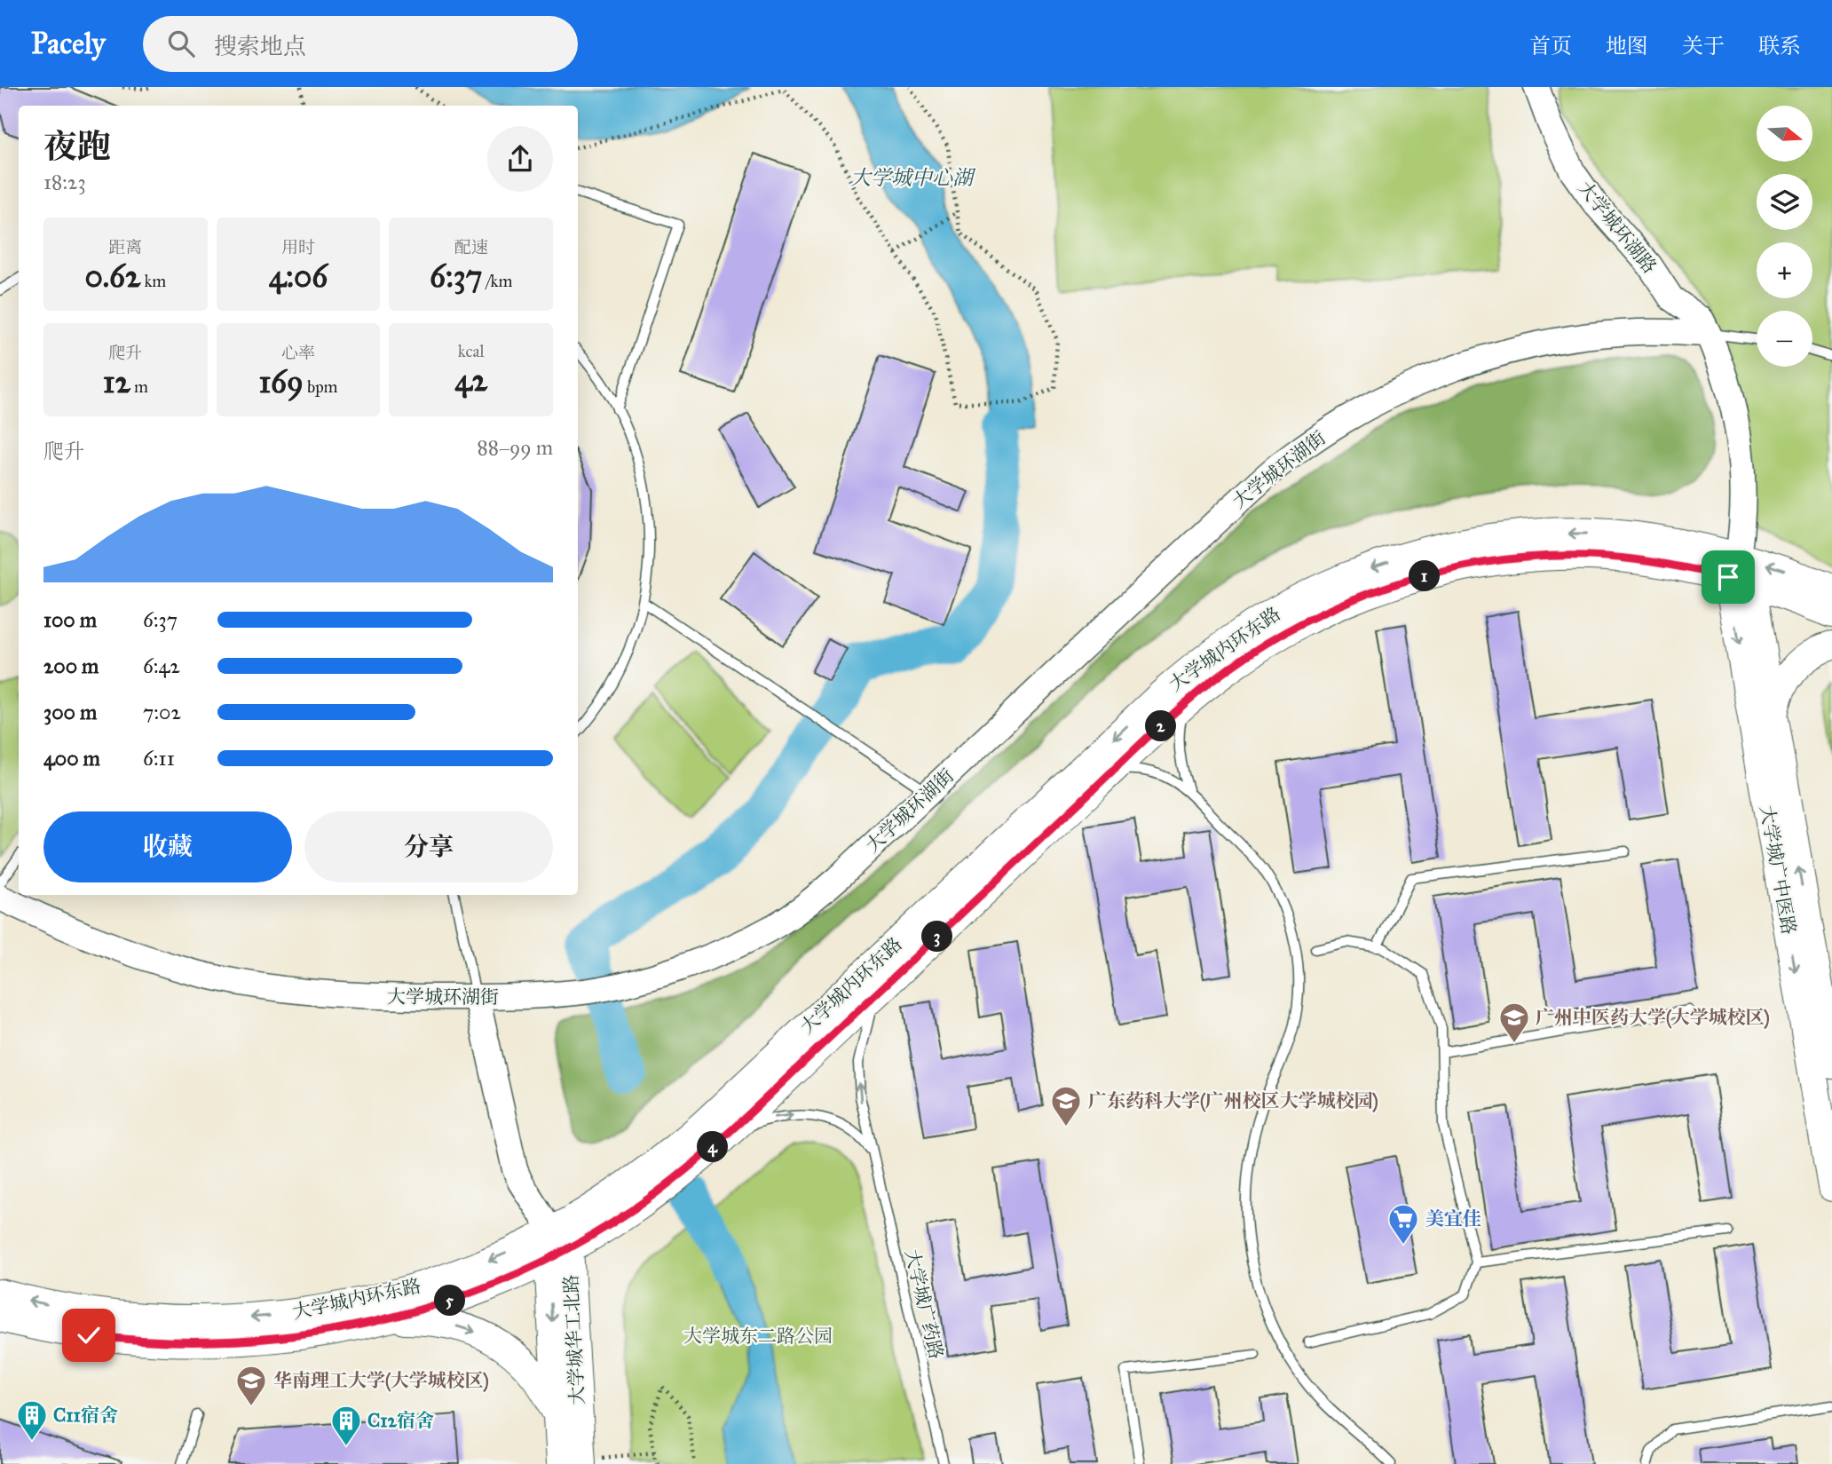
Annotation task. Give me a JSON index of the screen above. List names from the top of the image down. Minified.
{"streets":{"main road":["大学城内环东路","大学城广中医路","大学城华工北路"],"street":["大学城环湖路","大学城环湖街"],"lane":["大学城广药路"]},"crossings":[["大学城环湖路","大学城环湖街"],["大学城环湖路","大学城广中医路"],["大学城环湖街","大学城广中医路"],["大学城内环东路","大学城广中医路"],["大学城内环东路","大学城广药路"],["大学城内环东路","大学城华工北路"]],"water":["大学城中心湖"],"parks":["大学城东二路公园"],"places":{"school or university":["广州中医药大学(大学城校区)","广东药科大学(广州校区大学城校园)","华南理工大学(大学城校区)"],"supermarket":["美宜佳"],"building":["C11宿舍","C12宿舍"]},"north":"right","page":{"header":"Pacely","search":"搜索地点","nav":["首页","地图","关于","联系"],"map_buttons":["+","−"],"heading":["夜跑","18:23"],"stats":[["距离","0.62 km"],["用时","4:06"],["配速","6:37 /km"],["爬升","12 m"],["心率","169 bpm"],["kcal","42"]],"chart":["爬升","88–99 m"],"pins":["1","2","3","4","5"],"list":[{"name":"100 m","note":"6:37"},{"name":"200 m","note":"6:42"},{"name":"300 m","note":"7:02"},{"name":"400 m","note":"6:11"}],"buttons":["收藏","分享"]}}
